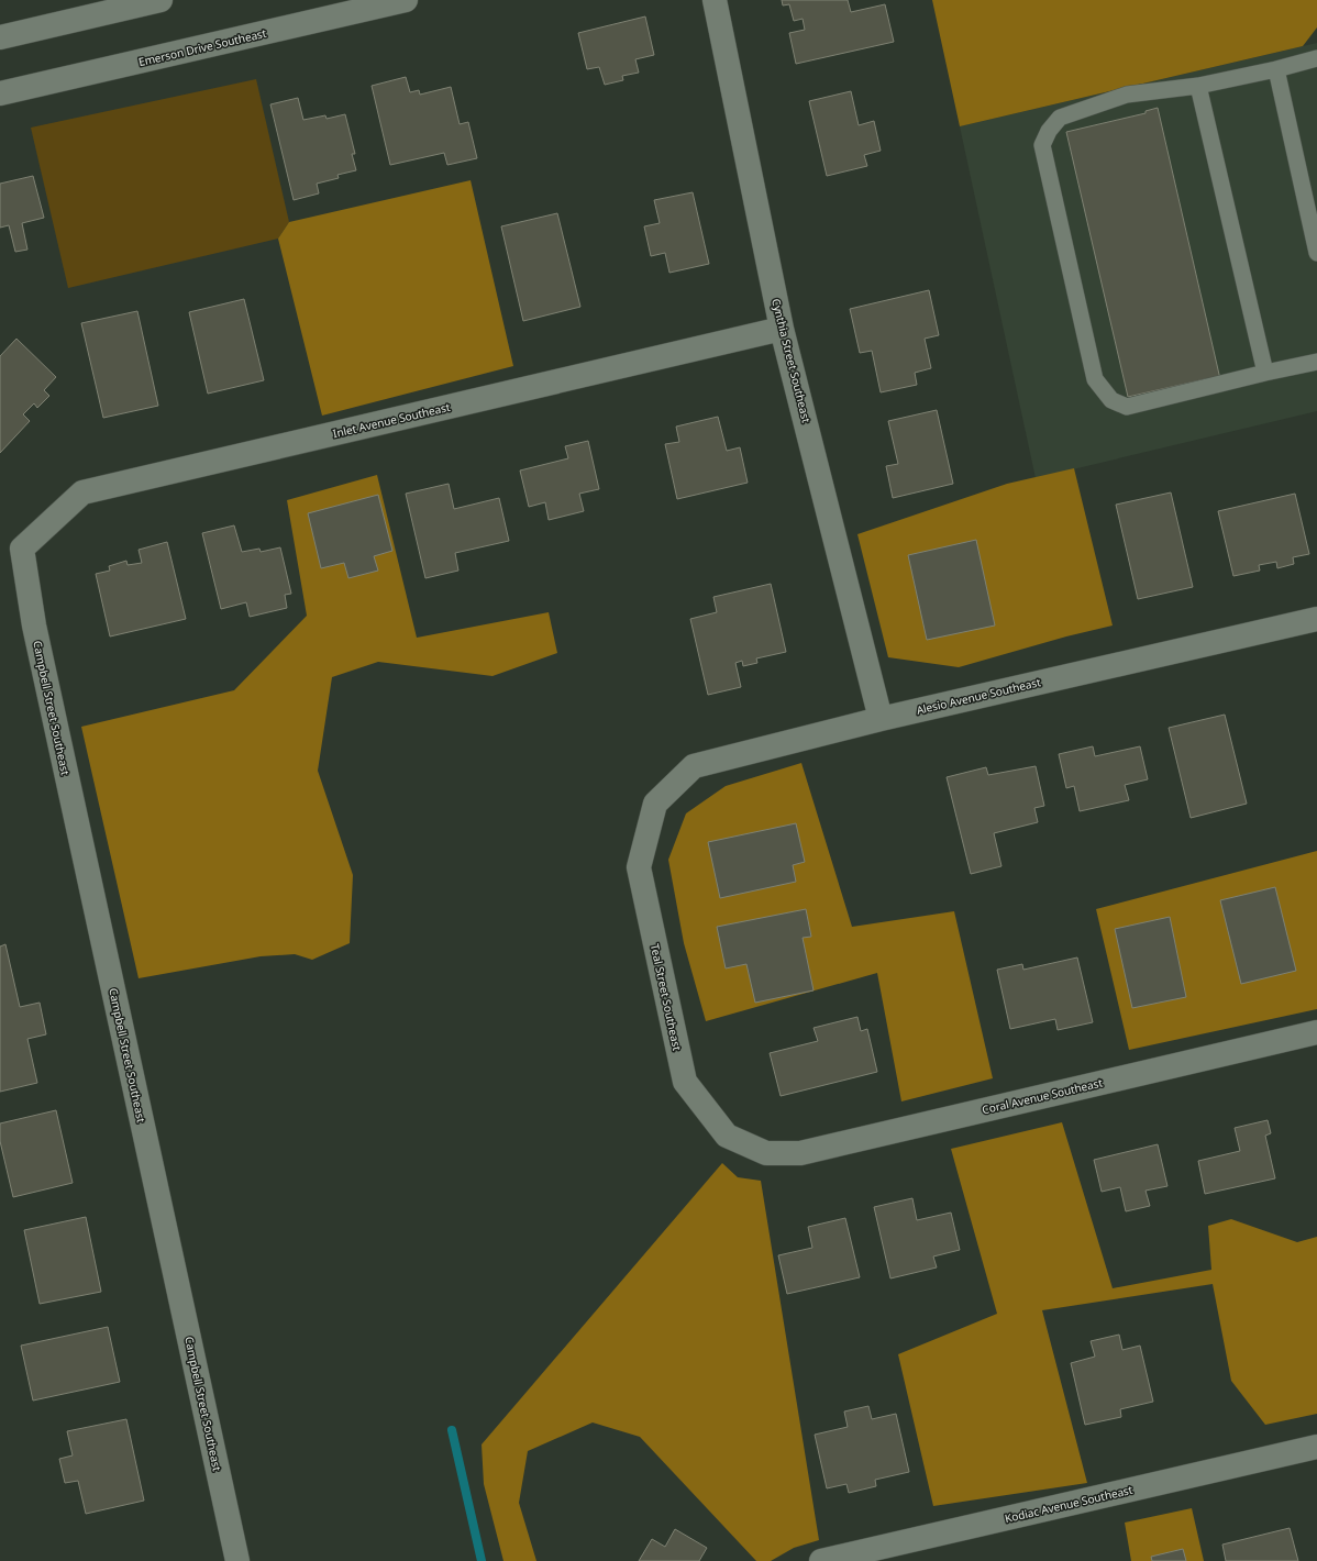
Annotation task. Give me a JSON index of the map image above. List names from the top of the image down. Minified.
{"streets":{"street":["Emerson Drive Southeast","Cynthia Street Southeast","Inlet Avenue Southeast","Alesio Avenue Southeast","Campbell Street Southeast","Teal Street Southeast","Coral Avenue Southeast","Kodiac Avenue Southeast"]},"crossings":[["Cynthia Street Southeast","Inlet Avenue Southeast"],["Cynthia Street Southeast","Alesio Avenue Southeast"],["Inlet Avenue Southeast","Campbell Street Southeast"],["Alesio Avenue Southeast","Teal Street Southeast"],["Teal Street Southeast","Coral Avenue Southeast"]]}
